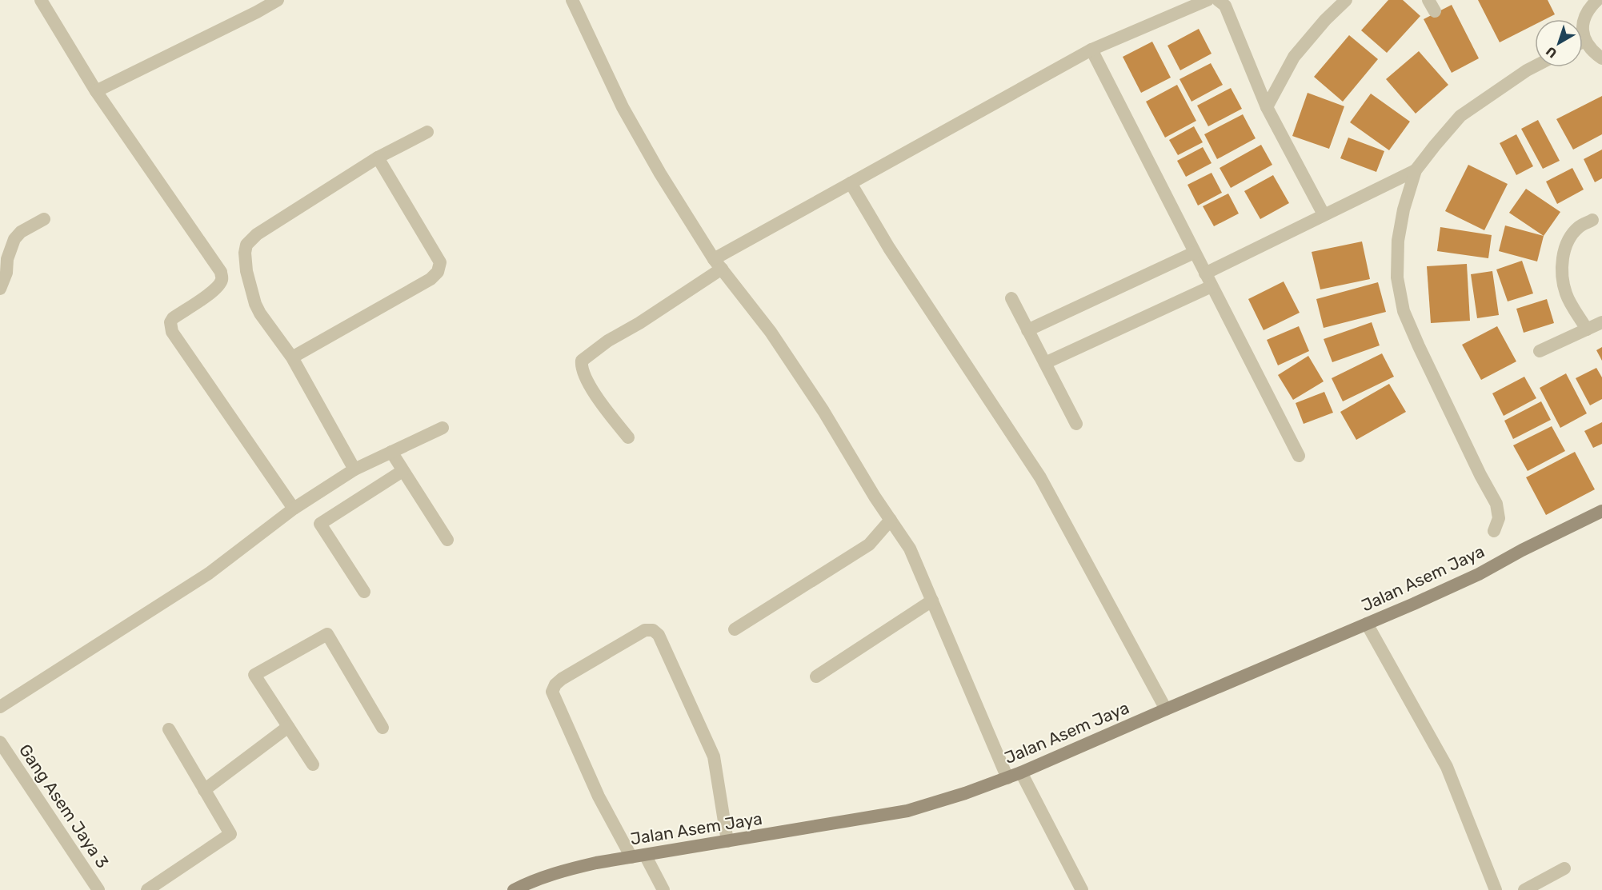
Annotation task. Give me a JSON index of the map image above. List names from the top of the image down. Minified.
{"streets":{"main road":["Jalan Asem Jaya"],"street":["Gang Asem Jaya 3"]},"north":"bottom left"}
